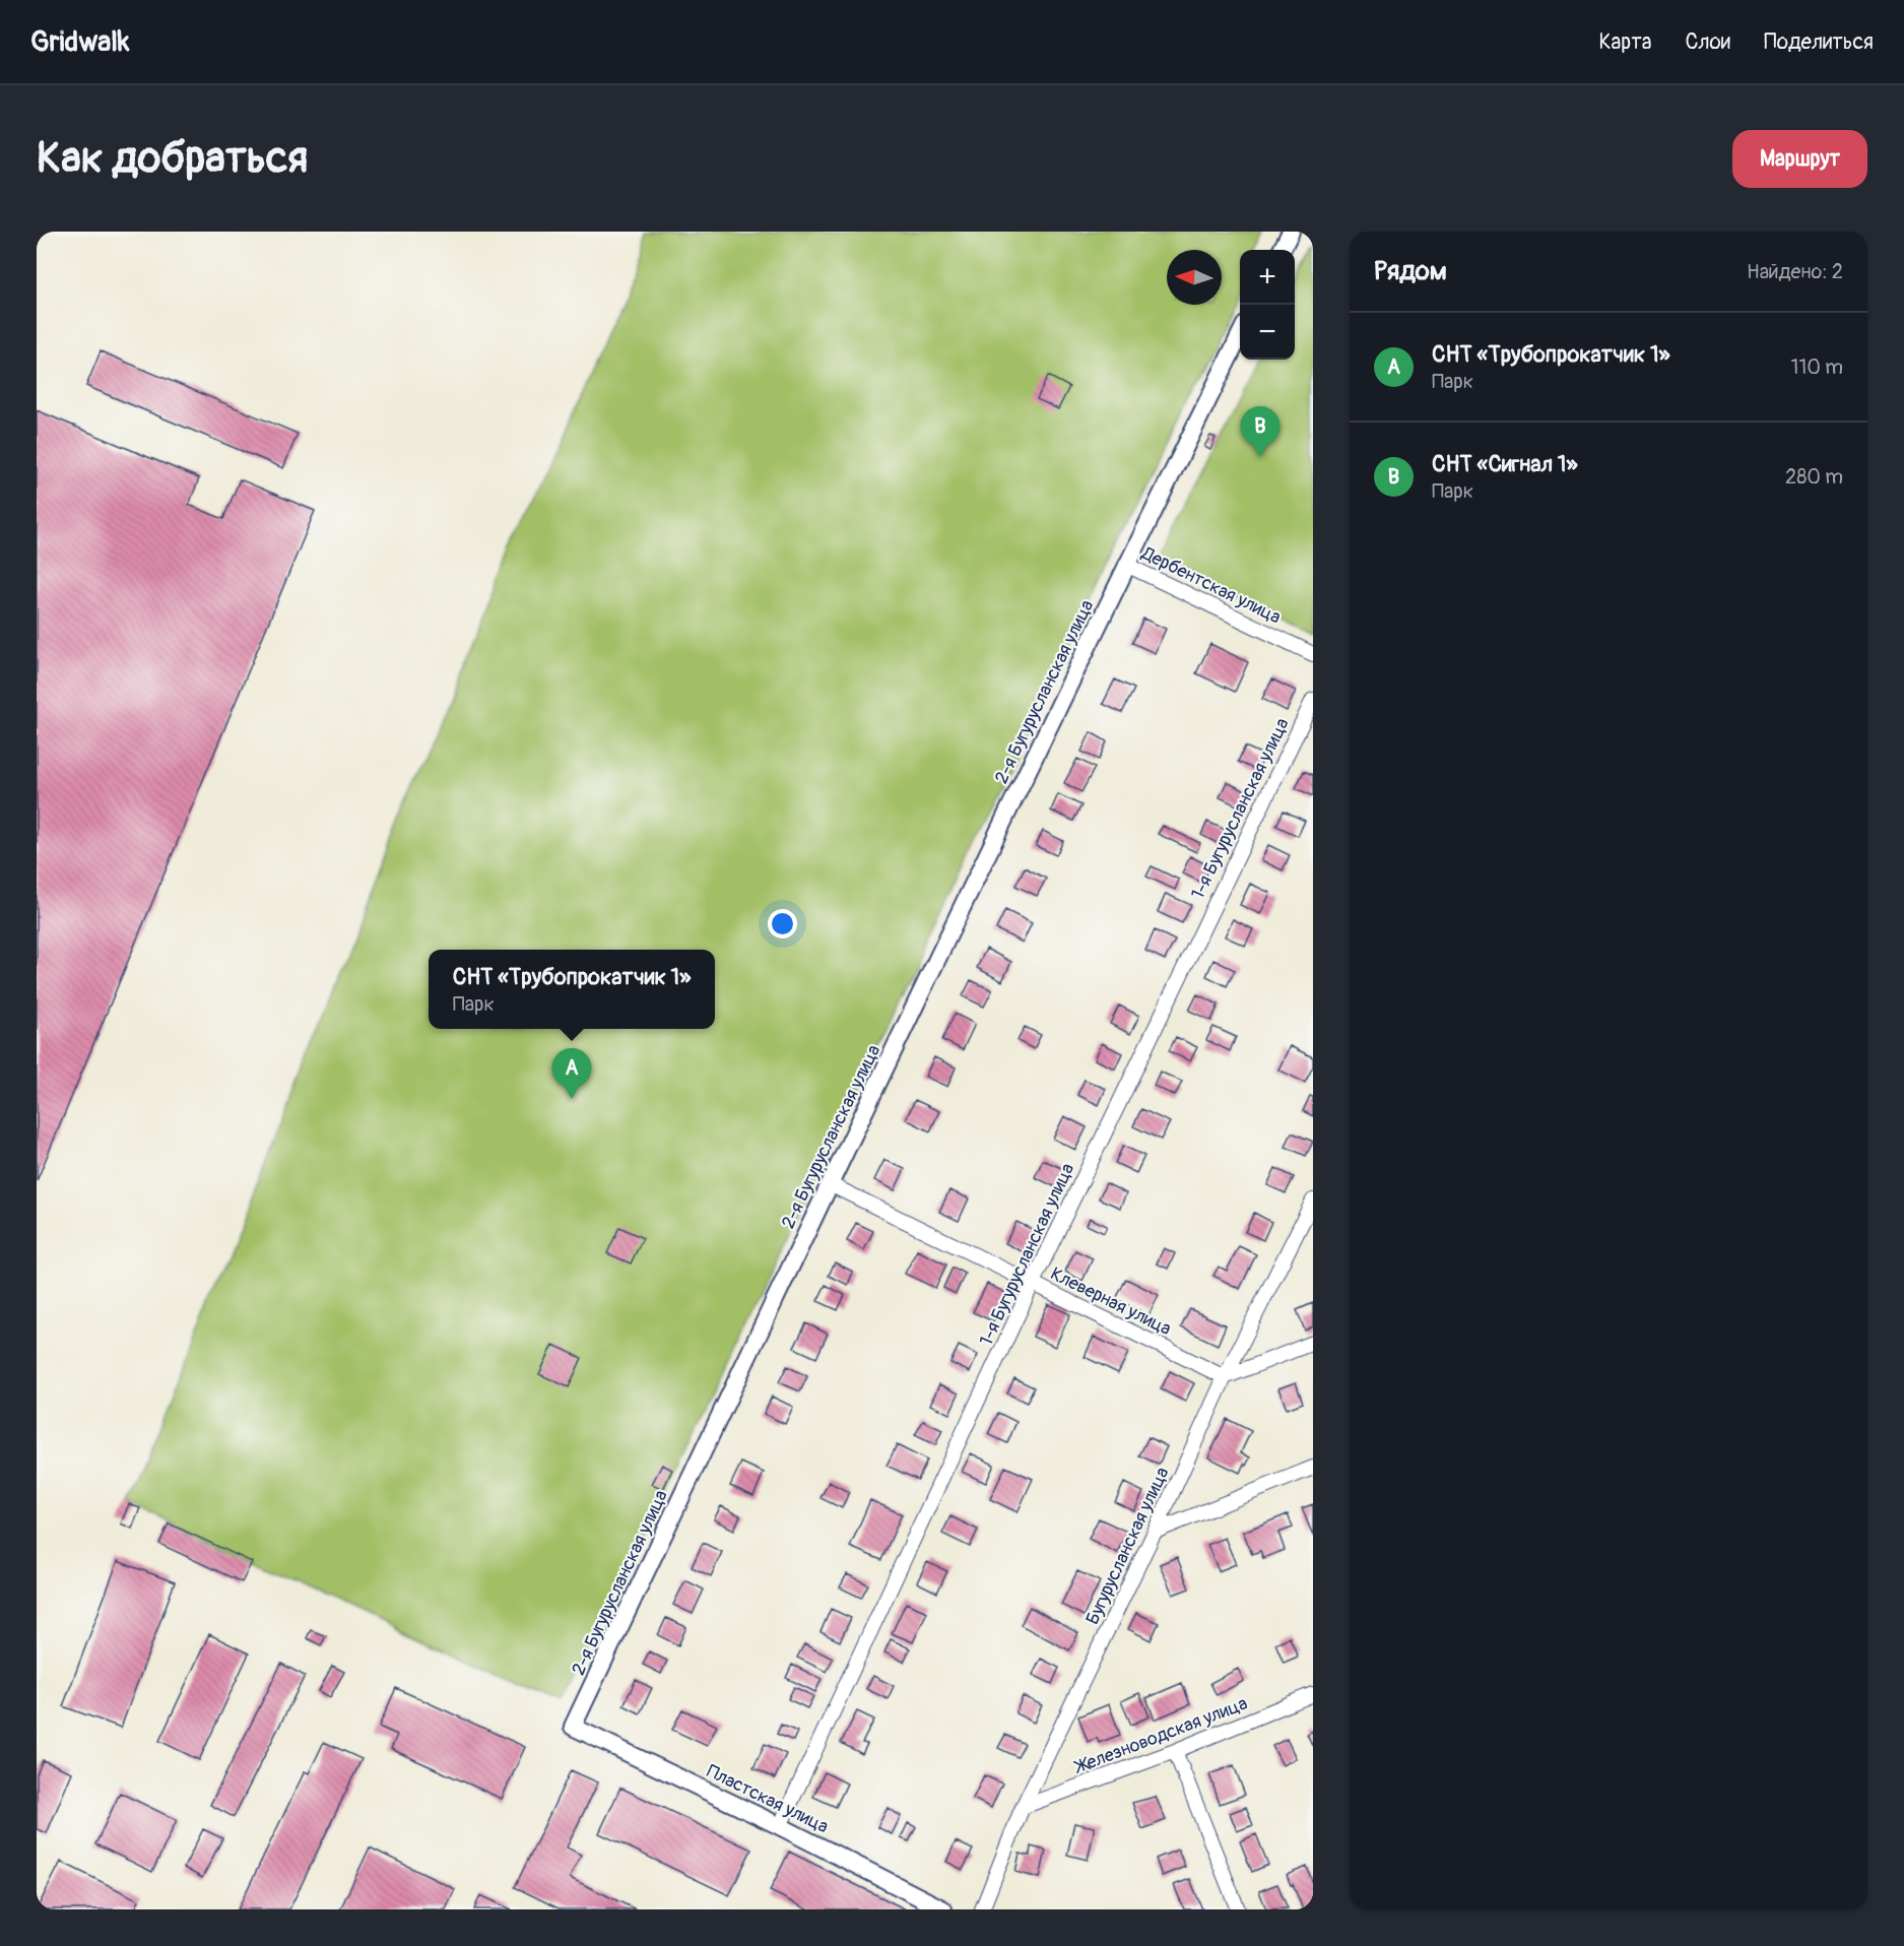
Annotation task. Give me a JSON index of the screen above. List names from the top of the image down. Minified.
{"streets":{"street":["Дербентская улица","2-я Бугурусланская улица","1-я Бугурусланская улица","Клеверная улица","Бугурусланская улица","Железноводская улица","Пластская улица"]},"crossings":[["Дербентская улица","2-я Бугурусланская улица"],["2-я Бугурусланская улица","Клеверная улица"],["2-я Бугурусланская улица","Пластская улица"],["1-я Бугурусланская улица","Клеверная улица"],["1-я Бугурусланская улица","Пластская улица"],["Клеверная улица","Бугурусланская улица"],["Бугурусланская улица","Железноводская улица"]],"north":"left","page":{"header":"Gridwalk","nav":["Карта","Слои","Поделиться"],"buttons":"Маршрут","title":"Как добраться","heading":["Рядом","Найдено: 2"],"map_buttons":["+","−"],"list":[{"mark":"A","name":"СНТ «Трубопрокатчик 1»","note":"Парк","value":"110 m"},{"mark":"B","name":"СНТ «Сигнал 1»","note":"Парк","value":"280 m"}],"pins":["B","A"],"popup":["СНТ «Трубопрокатчик 1»","Парк"]}}
